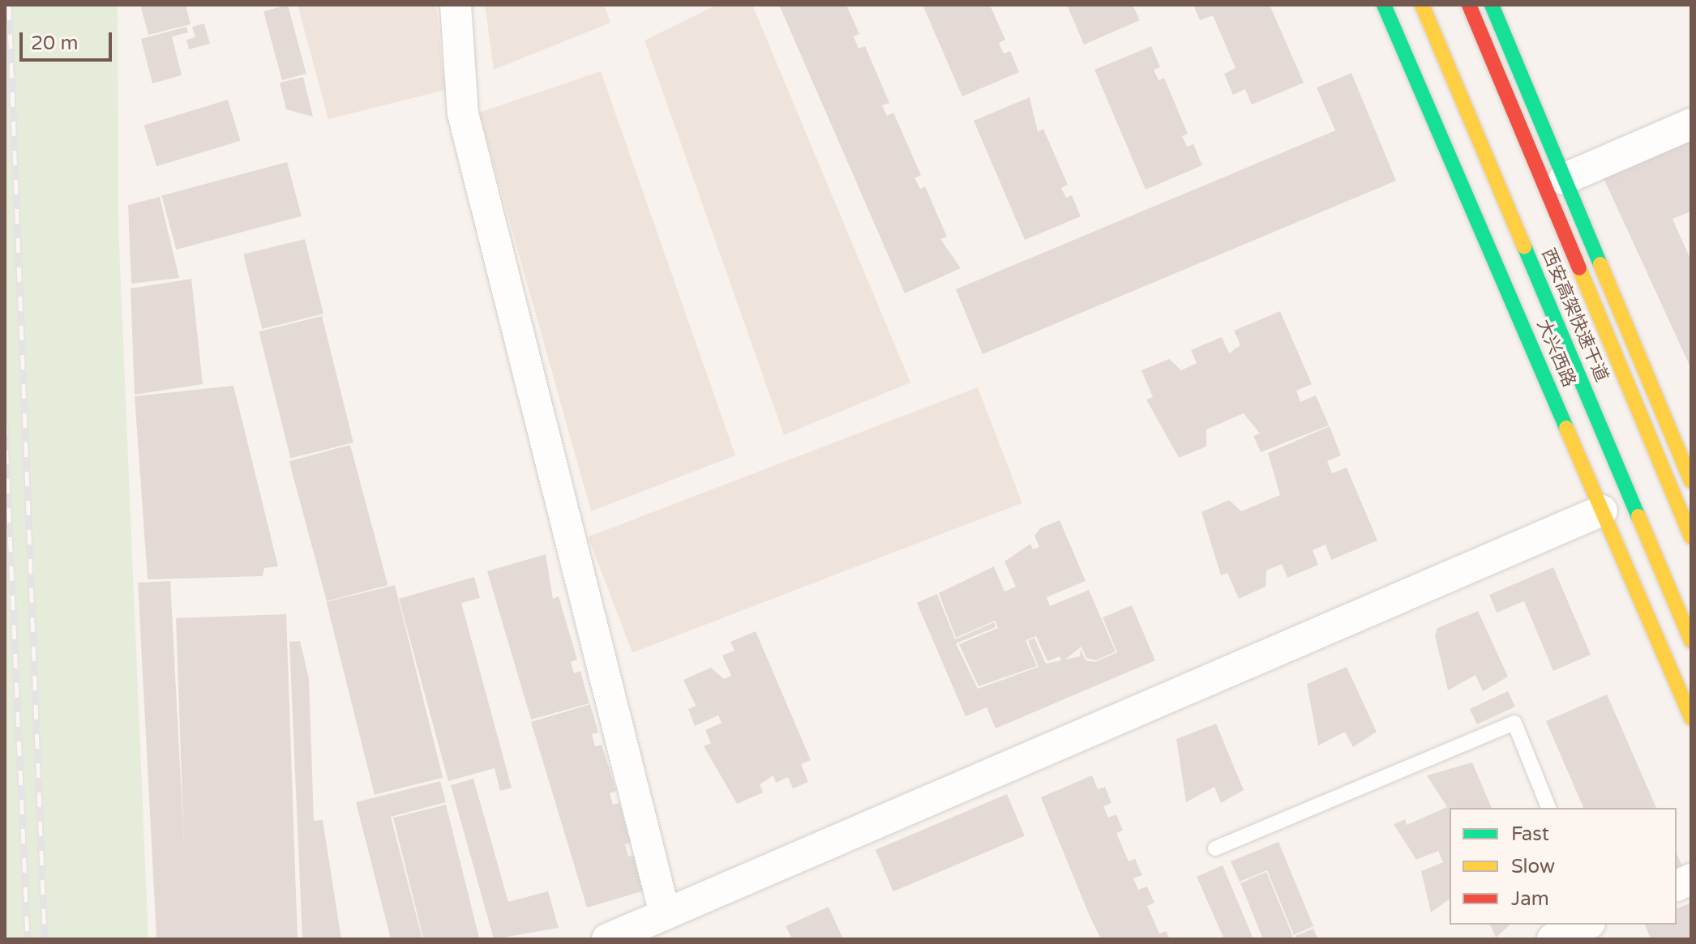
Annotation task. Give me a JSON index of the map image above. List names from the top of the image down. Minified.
{"streets":{"main road":["西安高架快速干道","大兴西路"]},"legend":["Fast","Slow","Jam"],"scale_bar":"20 m"}
